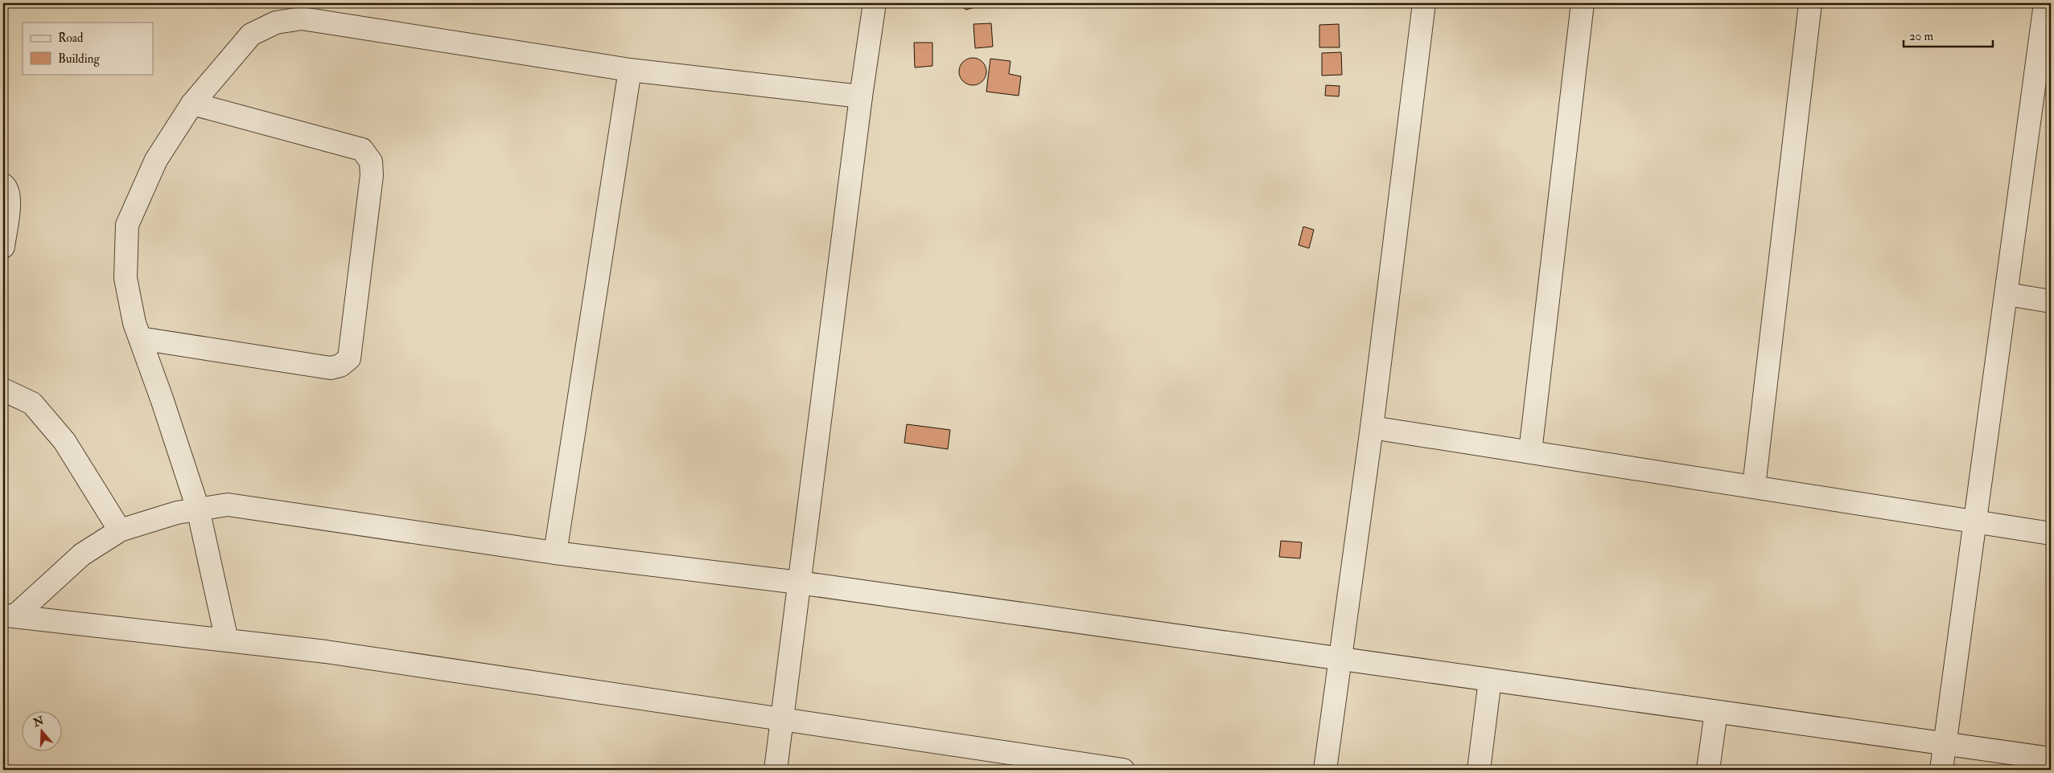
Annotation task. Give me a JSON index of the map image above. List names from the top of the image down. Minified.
{"legend":["Road","Building"],"scale_bar":"20 m","north":"top"}
